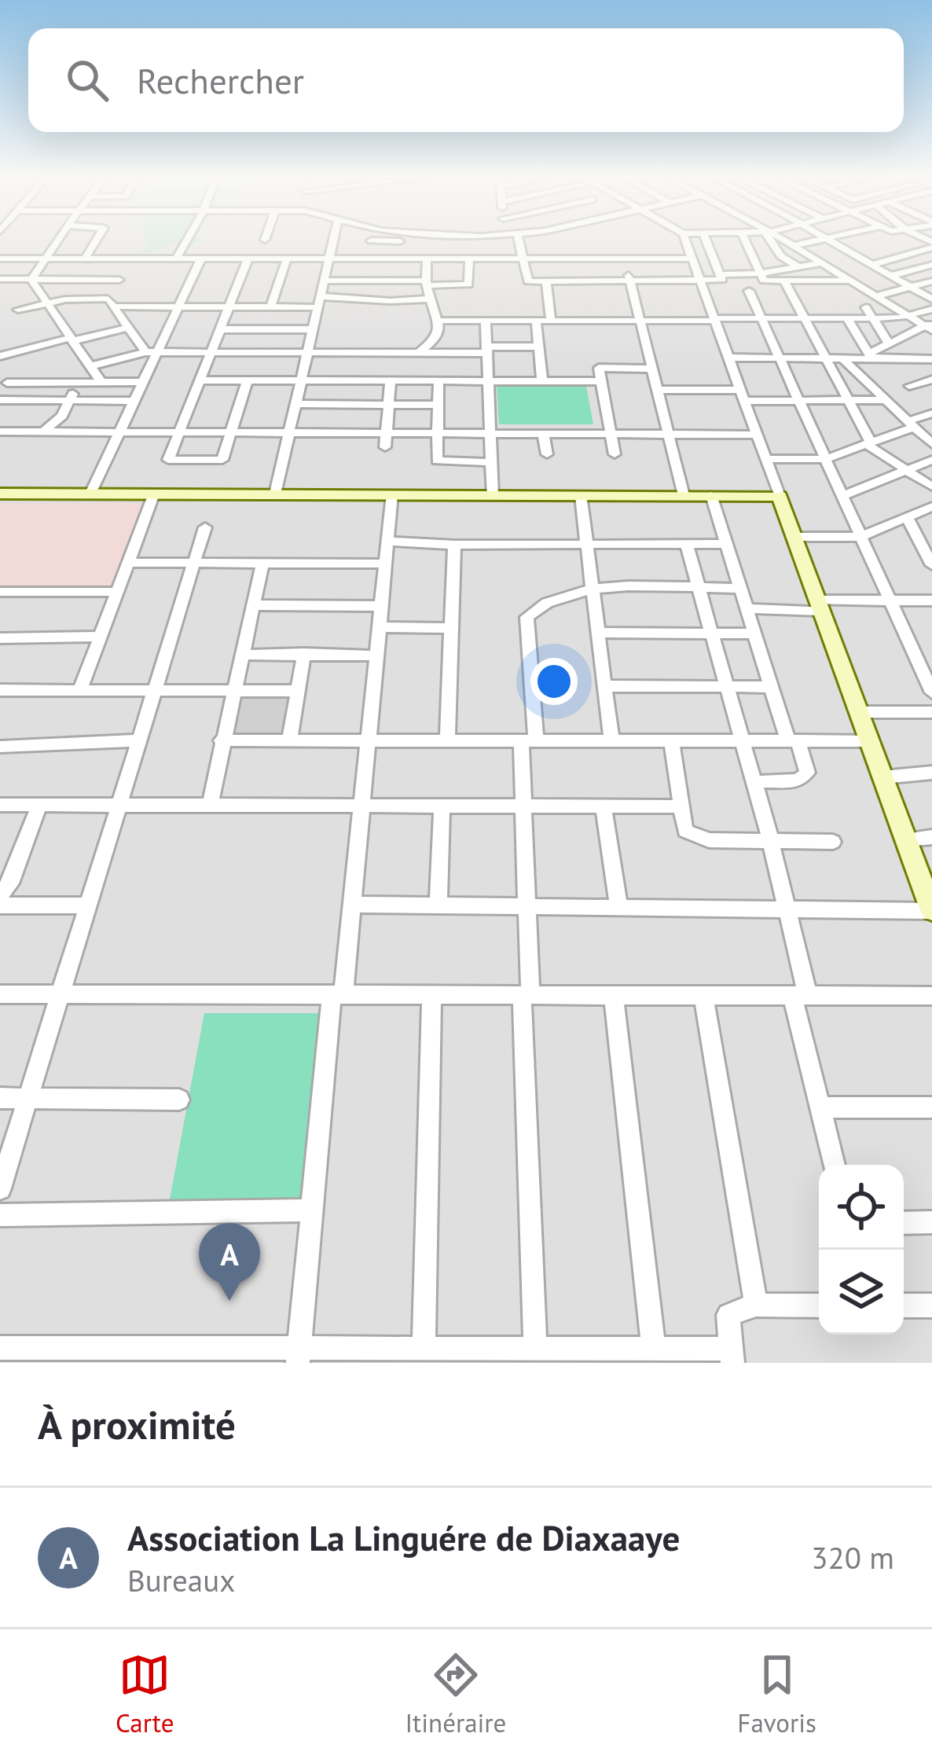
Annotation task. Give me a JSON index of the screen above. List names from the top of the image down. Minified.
{"page":{"search":"Rechercher","pins":"A","heading":"À proximité","list":[{"mark":"A","name":"Association La Linguére de Diaxaaye","note":"Bureaux","value":"320 m"}],"nav":["Carte","Itinéraire","Favoris"]}}
